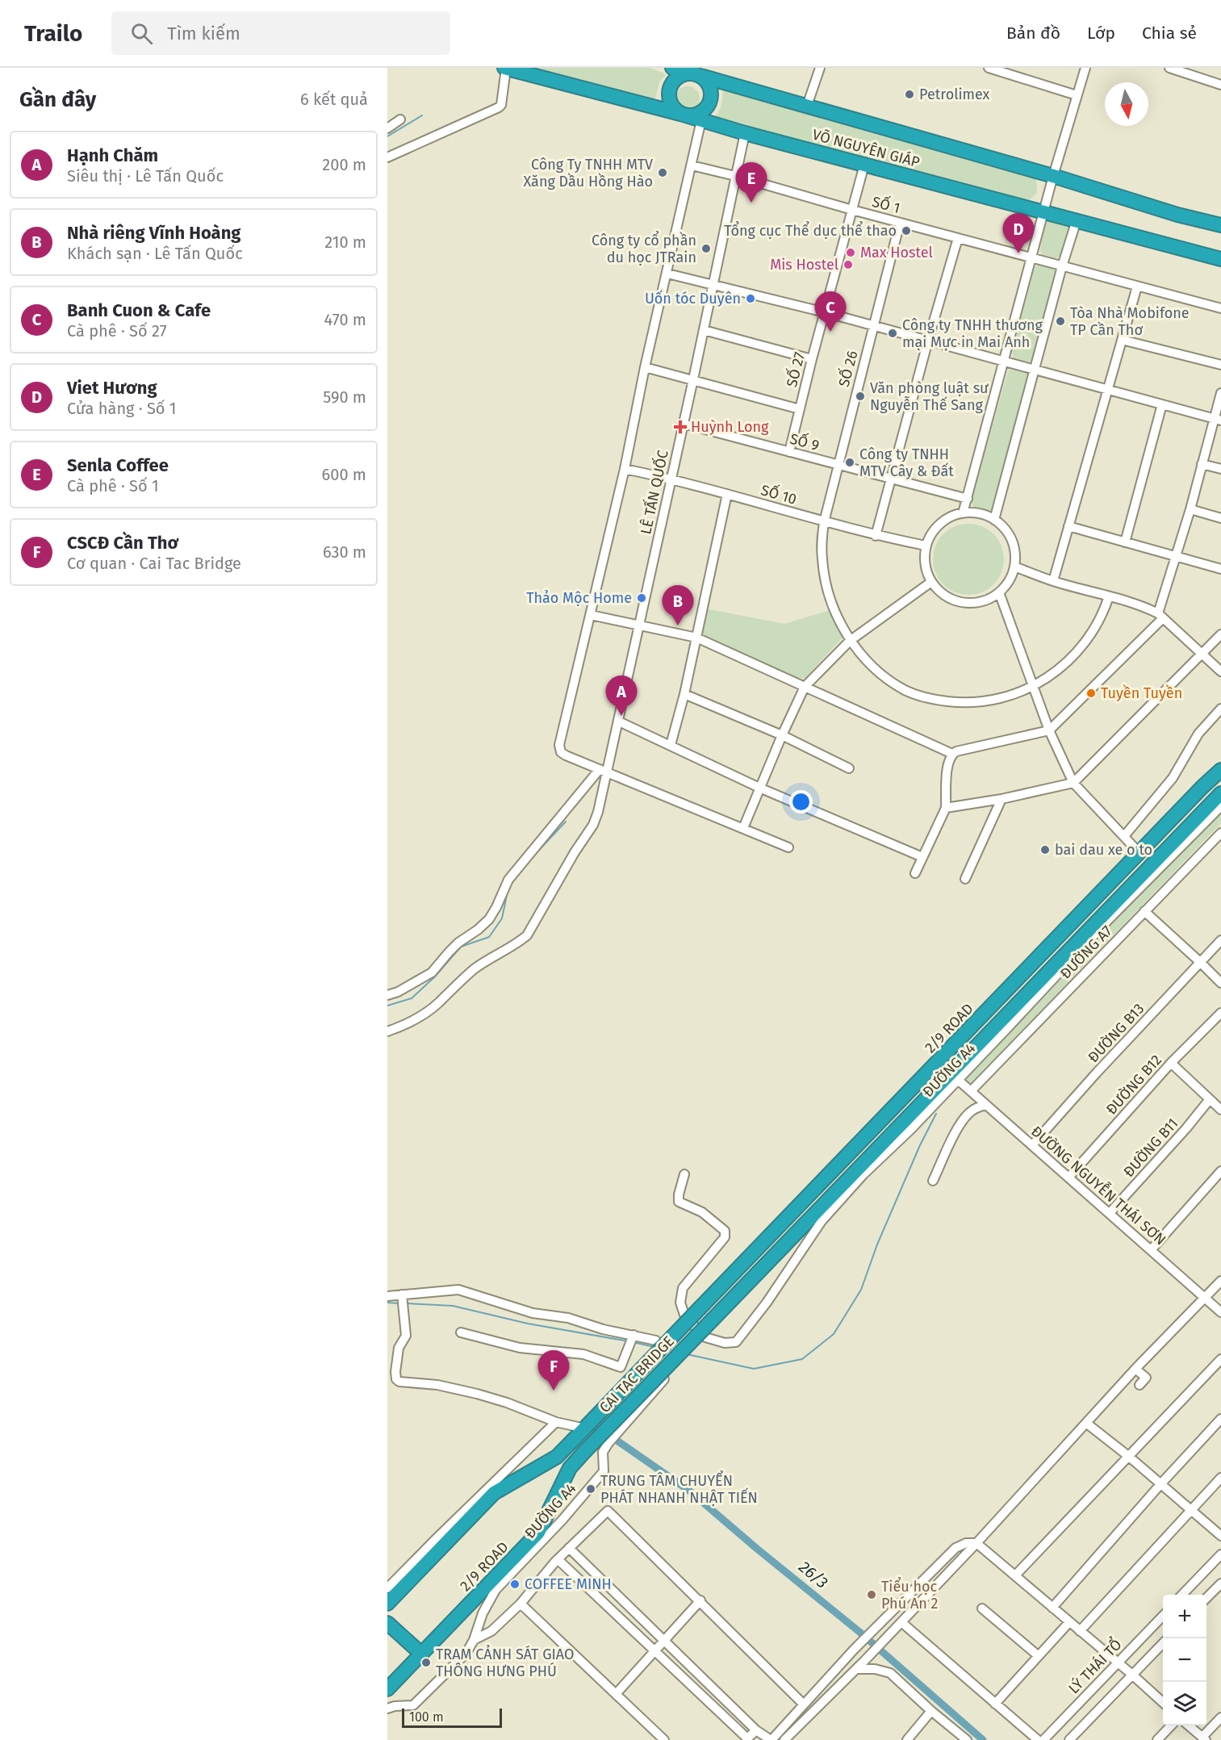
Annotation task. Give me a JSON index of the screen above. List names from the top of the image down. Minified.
{"streets":{"highway":["VÕ NGUYÊN GIÁP","2/9 ROAD","CAI TAC BRIDGE"],"street":["SỐ 1","SỐ 26","SỐ 27","SỐ 9","LÊ TẤN QUỐC","SỐ 10","ĐƯỜNG A7","ĐƯỜNG B13","ĐƯỜNG A4","ĐƯỜNG B12","ĐƯỜNG B11","ĐƯỜNG NGUYỄN THÁI SƠN","LÝ THÁI TỔ"]},"crossings":[["VÕ NGUYÊN GIÁP","SỐ 27"],["VÕ NGUYÊN GIÁP","LÊ TẤN QUỐC"],["SỐ 1","SỐ 26"],["SỐ 1","SỐ 27"],["SỐ 1","LÊ TẤN QUỐC"],["SỐ 26","SỐ 9"],["SỐ 26","SỐ 10"],["SỐ 27","SỐ 9"],["SỐ 9","LÊ TẤN QUỐC"],["LÊ TẤN QUỐC","SỐ 10"],["ĐƯỜNG A7","ĐƯỜNG NGUYỄN THÁI SƠN"],["2/9 ROAD","CAI TAC BRIDGE"],["ĐƯỜNG B13","ĐƯỜNG NGUYỄN THÁI SƠN"],["ĐƯỜNG A4","ĐƯỜNG NGUYỄN THÁI SƠN"],["ĐƯỜNG B12","ĐƯỜNG NGUYỄN THÁI SƠN"],["ĐƯỜNG B11","ĐƯỜNG NGUYỄN THÁI SƠN"]],"water":["26/3"],"places":{"other":["Petrolimex","Công Ty TNHH MTV Xăng Dầu Hồng Hào","Tổng cục Thể dục thể thao","Công ty cổ phần du học JTRain","Max Hostel","Mis Hostel","Uốn tóc Duyên","Tòa Nhà Mobifone TP Cần Thơ","Công ty TNHH thương mại Mực in Mai Anh","Văn phòng luật sư Nguyễn Thế Sang","Công ty TNHH MTV Cây & Đất","Thảo Mộc Home","Tuyền Tuyền","bai dau xe o to","TRUNG TÂM CHUYỂN PHÁT NHANH NHẬT TIẾN","COFFEE MINH","Tiểu học Phú An 2","TRẠM CẢNH SÁT GIAO THÔNG HƯNG PHÚ"],"health":["Huỳnh Long"]},"scale_bar":"100 m","north":"bottom","page":{"header":"Trailo","search":"Tìm kiếm","nav":["Bản đồ","Lớp","Chia sẻ"],"heading":["Gần đây","6 kết quả"],"list":[{"mark":"A","name":"Hạnh Chăm","note":"Siêu thị · Lê Tấn Quốc","value":"200 m"},{"mark":"B","name":"Nhà riêng Vĩnh Hoàng","note":"Khách sạn · Lê Tấn Quốc","value":"210 m"},{"mark":"C","name":"Banh Cuon & Cafe","note":"Cà phê · Số 27","value":"470 m"},{"mark":"D","name":"Viet Hương","note":"Cửa hàng · Số 1","value":"590 m"},{"mark":"E","name":"Senla Coffee","note":"Cà phê · Số 1","value":"600 m"},{"mark":"F","name":"CSCĐ Cần Thơ","note":"Cơ quan · Cai Tac Bridge","value":"630 m"}],"pins":["E","D","C","B","A","F"],"map_buttons":["+","−"],"scale":"100 m"}}
